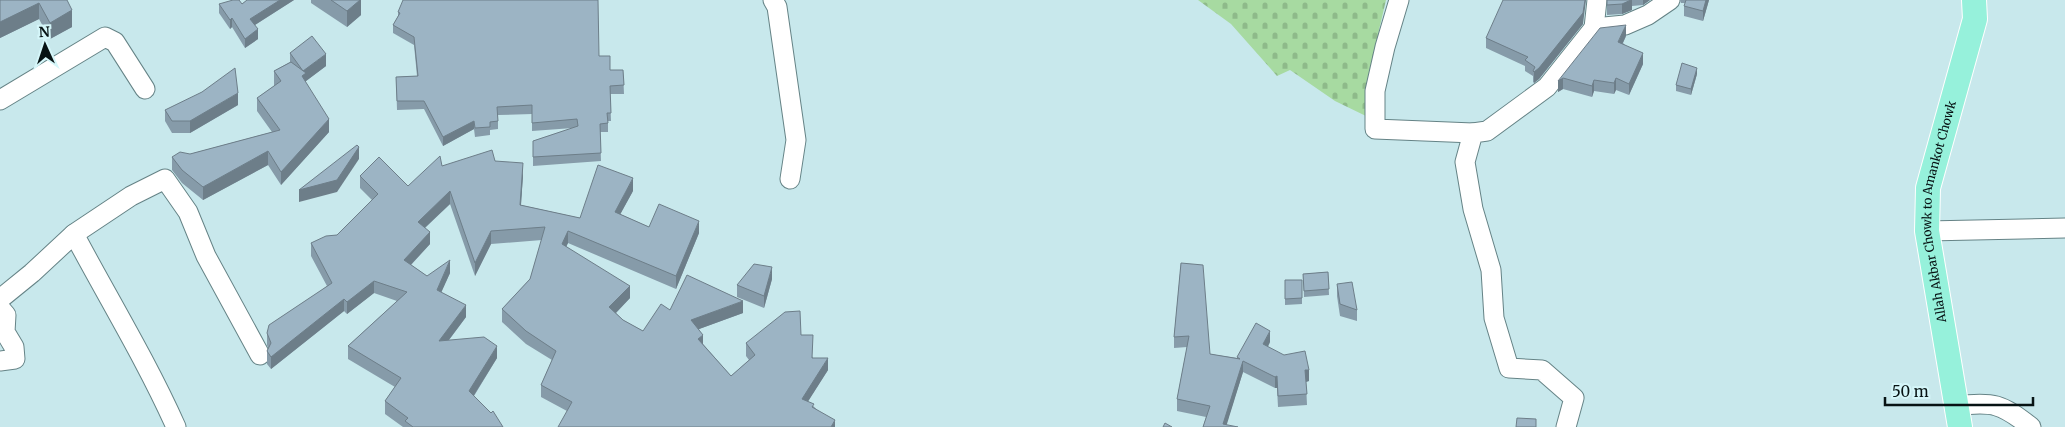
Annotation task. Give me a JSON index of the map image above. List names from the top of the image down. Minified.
{"streets":{"main road":["Allah Akbar Chowk to Amankot Chowk"]},"scale_bar":"50 m","north":"top"}
